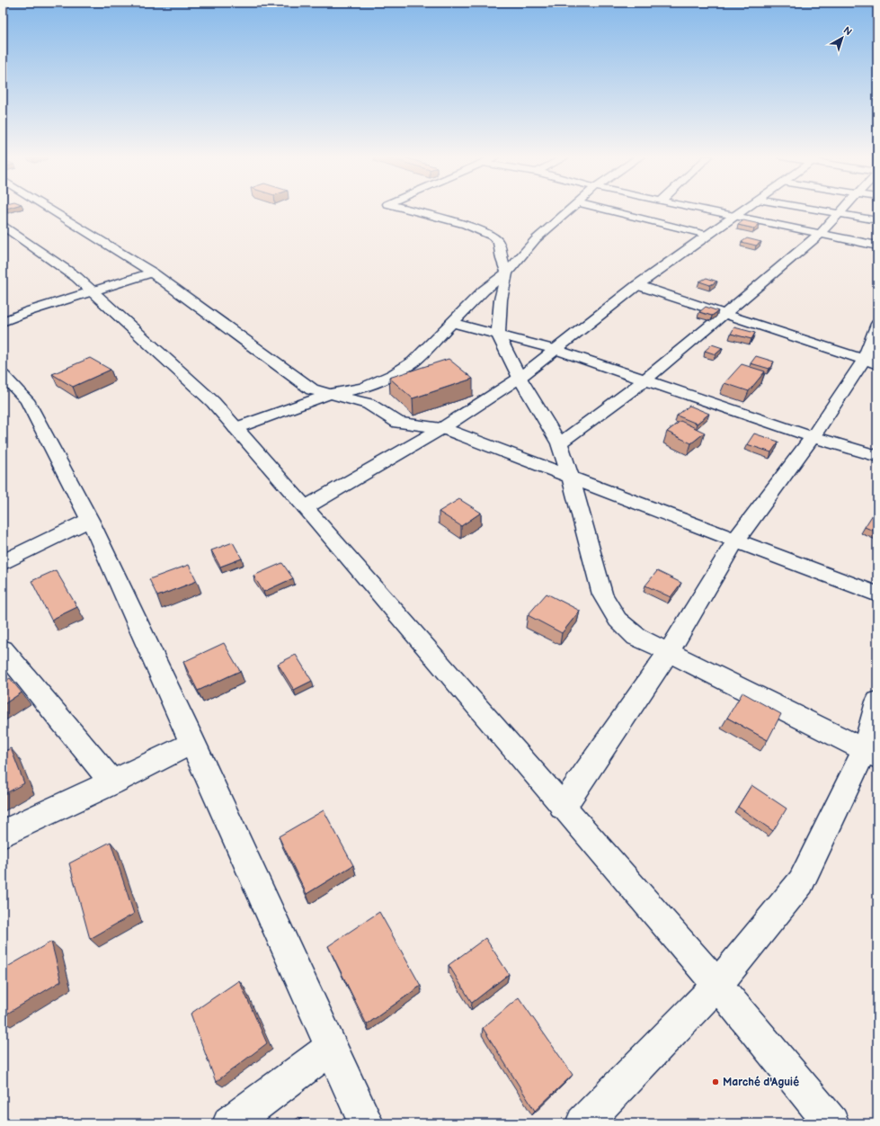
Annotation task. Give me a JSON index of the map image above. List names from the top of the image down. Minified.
{"places":["Marché d'Aguié"],"north":"top right"}
